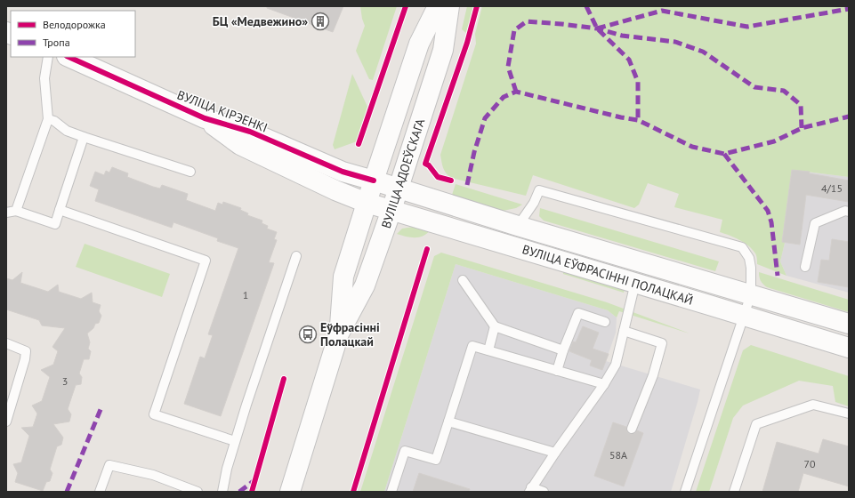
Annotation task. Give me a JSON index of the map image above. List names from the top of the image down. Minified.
{"streets":{"main road":["ВУЛІЦА КІРЭЕНКІ","ВУЛІЦА АДОЕЎСКАГА","ВУЛІЦА ЕЎФРАСІННІ ПОЛАЦКАЙ"]},"crossings":[["ВУЛІЦА КІРЭЕНКІ","ВУЛІЦА АДОЕЎСКАГА"],["ВУЛІЦА КІРЭЕНКІ","ВУЛІЦА ЕЎФРАСІННІ ПОЛАЦКАЙ"],["ВУЛІЦА АДОЕЎСКАГА","ВУЛІЦА ЕЎФРАСІННІ ПОЛАЦКАЙ"]],"places":{"building":["БЦ «Медвежино»"],"bus stop":["Еўфрасінні Полацкай"]},"house_numbers":["4/15","1","3","58А","70"],"legend":["Велодорожка","Тропа"]}
